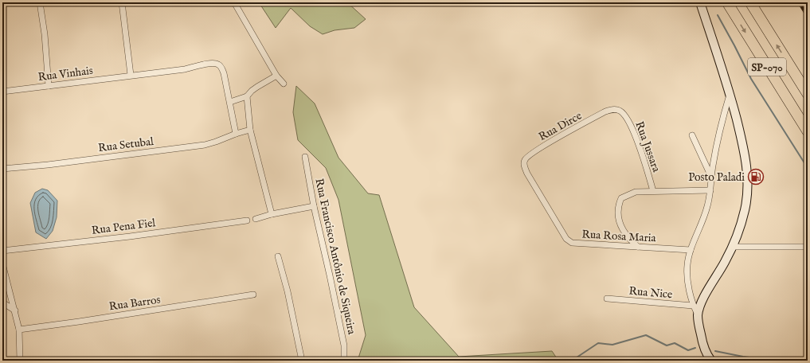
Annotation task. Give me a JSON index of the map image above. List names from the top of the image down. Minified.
{"streets":{"highway":["SP-070"],"street":["Rua Vinhais","Rua Dirce","Rua Setubal","Rua Jussara","Rua Pena Fiel","Rua Rosa Maria","Rua Francisco Antônio de Siqueira","Rua Nice","Rua Barros"]},"crossings":[["Rua Dirce","Rua Jussara"],["Rua Dirce","Rua Rosa Maria"]],"places":{"fuel station":["Posto Paladi"]}}
